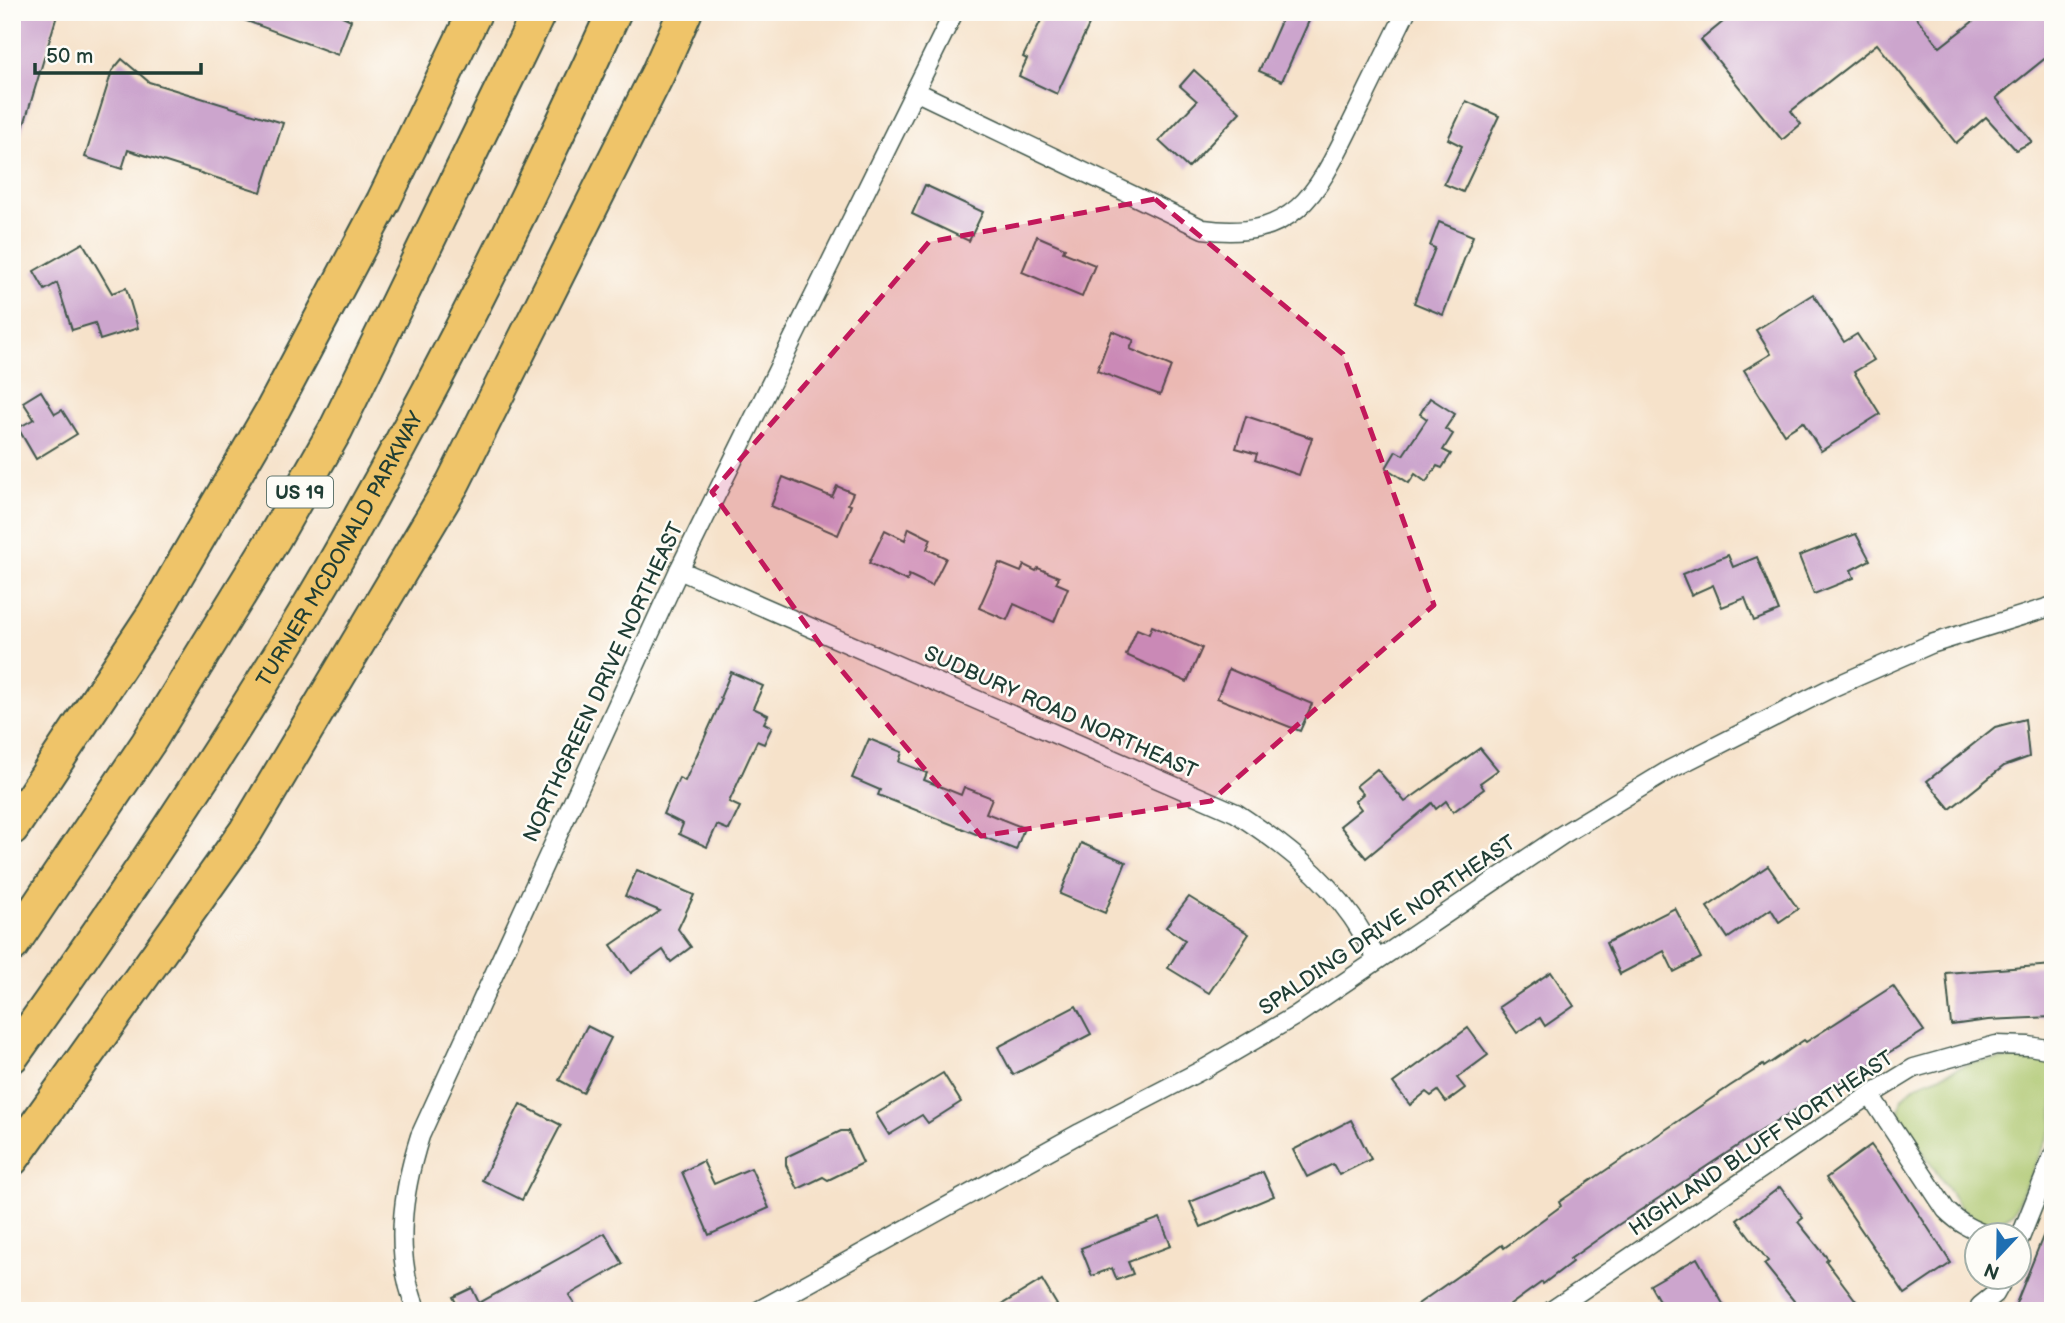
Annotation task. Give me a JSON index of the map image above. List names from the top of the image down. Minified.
{"streets":{"highway":["US 19","TURNER MCDONALD PARKWAY"],"street":["NORTHGREEN DRIVE NORTHEAST","SUDBURY ROAD NORTHEAST","SPALDING DRIVE NORTHEAST","HIGHLAND BLUFF NORTHEAST"]},"crossings":[["NORTHGREEN DRIVE NORTHEAST","SUDBURY ROAD NORTHEAST"],["SUDBURY ROAD NORTHEAST","SPALDING DRIVE NORTHEAST"]],"scale_bar":"50 m","north":"bottom"}
